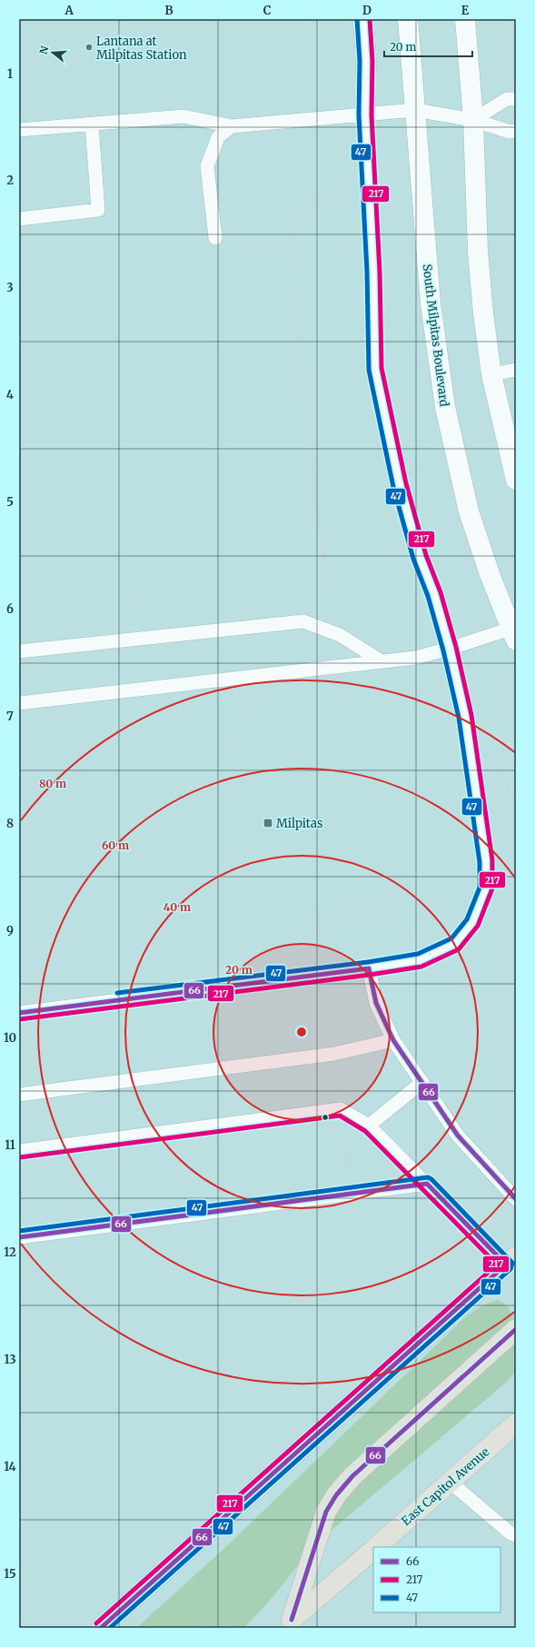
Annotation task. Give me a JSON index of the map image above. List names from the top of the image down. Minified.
{"streets":{"main road":["East Capitol Avenue"],"street":["South Milpitas Boulevard"]},"places":{"other":["Lantana at Milpitas Station"],"transit":["Milpitas"]},"lines":["transit line 217","transit line 47","transit line 66"],"legend":["66","217","47"],"scale_bar":"20 m","north":"left","grid":{"columns":["A","B","C","D","E"],"rows":["1","2","3","4","5","6","7","8","9","10","11","12","13","14","15"]},"rings":["80 m","60 m","40 m","20 m"]}
